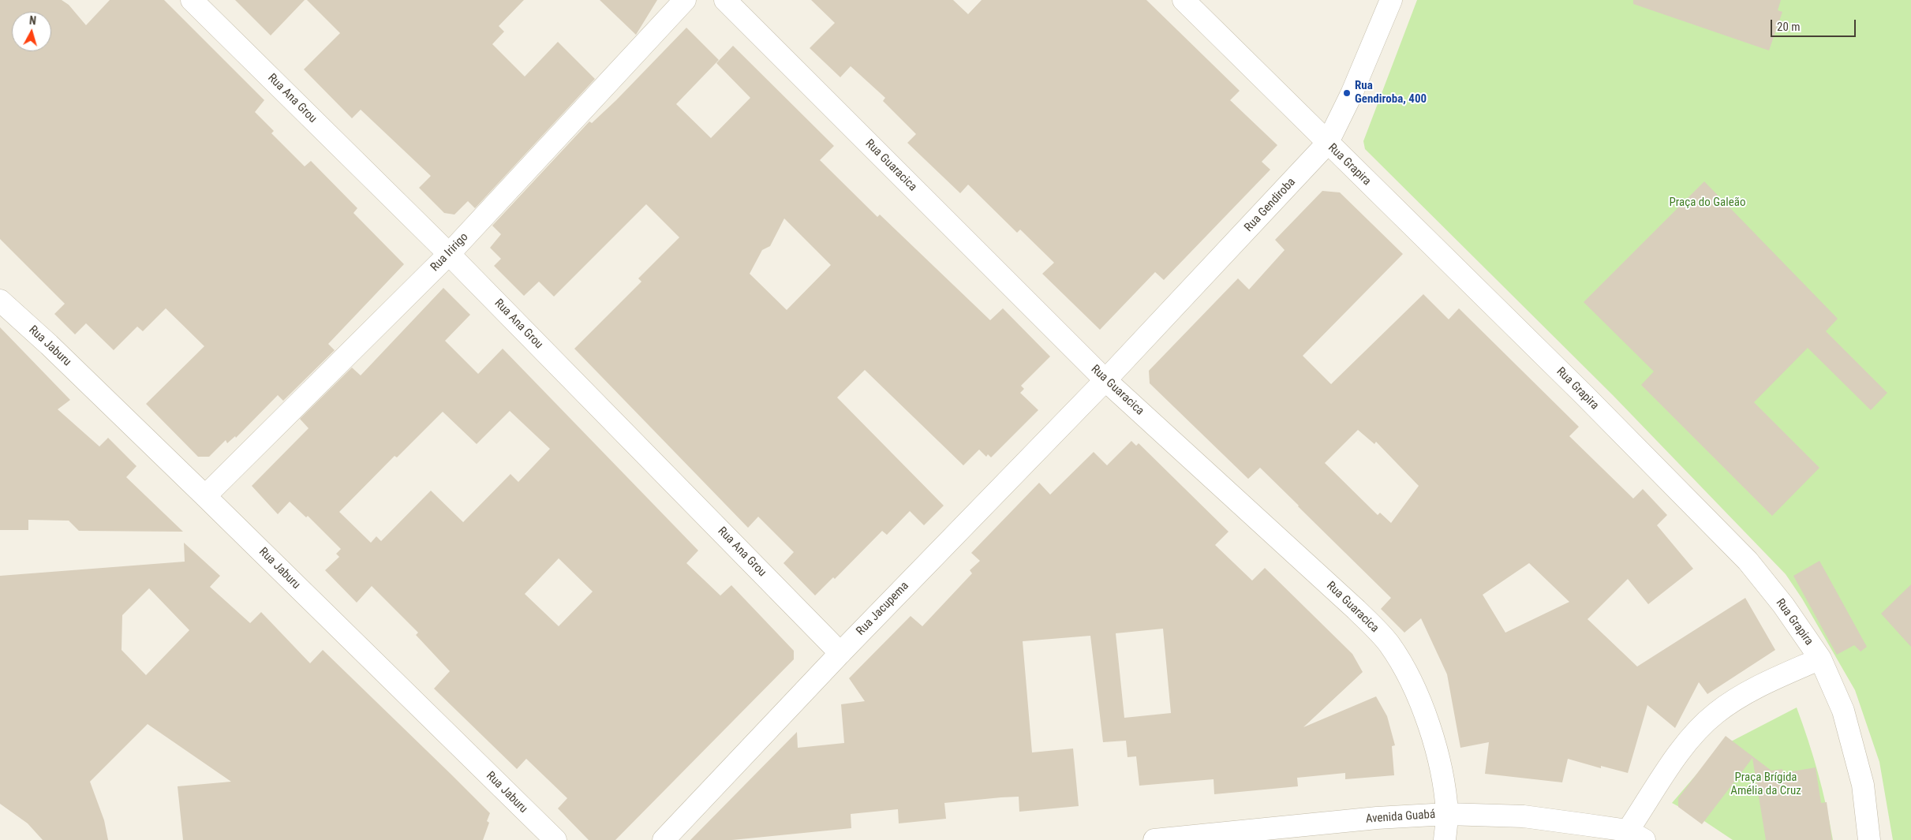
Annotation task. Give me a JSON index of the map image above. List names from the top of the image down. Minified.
{"streets":{"street":["Rua Ana Grou","Rua Grapira","Rua Guaracica","Rua Gendiroba","Rua Iririgo","Rua Jaburu","Rua Jacupema","Avenida Guabá"]},"crossings":[["Rua Ana Grou","Rua Iririgo"],["Rua Ana Grou","Rua Jacupema"],["Rua Grapira","Rua Gendiroba"],["Rua Guaracica","Rua Gendiroba"],["Rua Guaracica","Rua Jacupema"],["Rua Guaracica","Avenida Guabá"],["Rua Gendiroba","Rua Jacupema"],["Rua Iririgo","Rua Jaburu"]],"parks":["Praça do Galeão","Praça Brígida Amélia da Cruz"],"places":["Rua Gendiroba, 400"],"scale_bar":"20 m","north":"top"}
